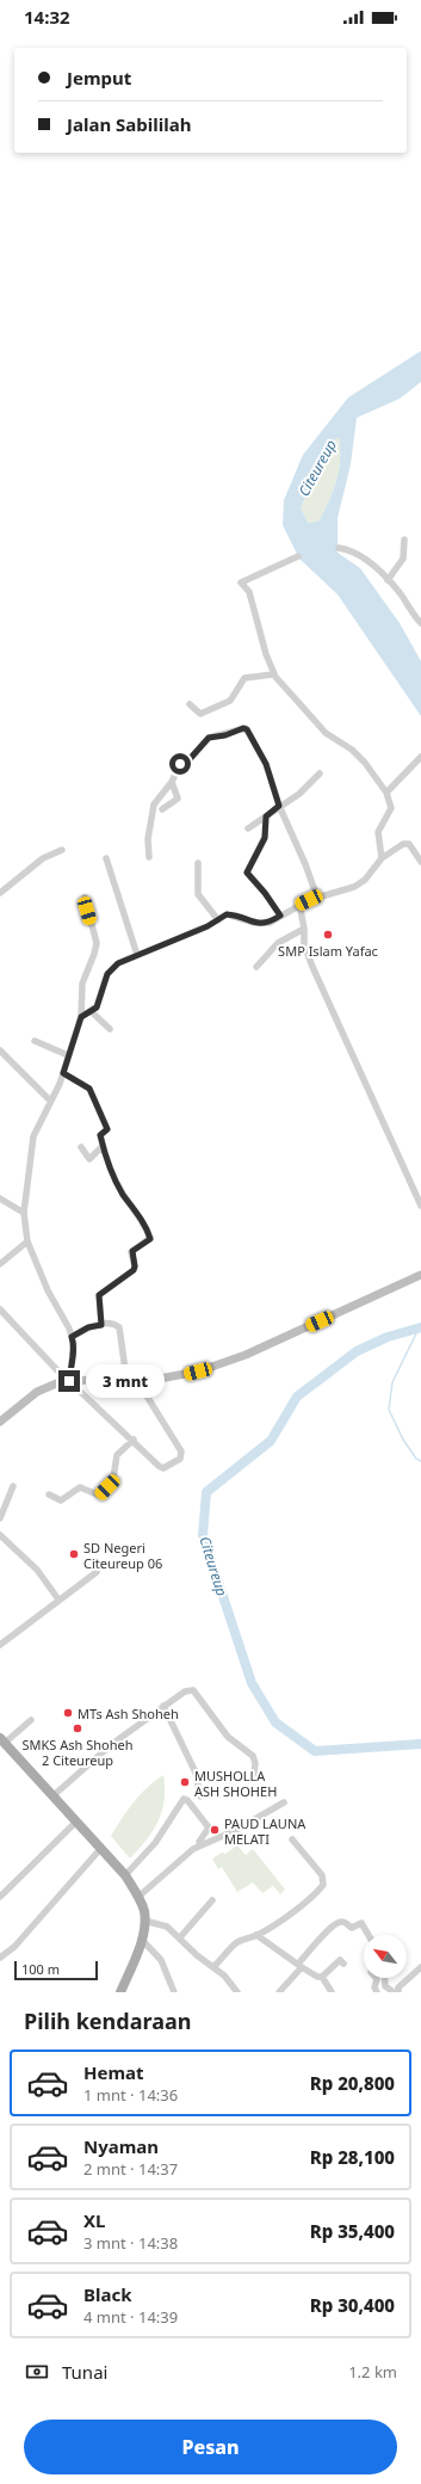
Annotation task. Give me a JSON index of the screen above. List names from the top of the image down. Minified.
{"water":["Citeureup"],"places":["SMP Islam Yafac","SD Negeri Citeureup 06","MTs Ash Shoheh","SMKS Ash Shoheh 2 Citeureup","MUSHOLLA ASH SHOHEH","PAUD LAUNA MELATI"],"scale_bar":"100 m","north":"top left","page":{"status":"14:32","banner":["Jemput","Jalan Sabililah"],"bubble":"3 mnt","scale":"100 m","heading":"Pilih kendaraan","list":[{"name":"Hemat","note":"1 mnt · 14:36","value":"Rp 20,800"},{"name":"Nyaman","note":"2 mnt · 14:37","value":"Rp 28,100"},{"name":"XL","note":"3 mnt · 14:38","value":"Rp 35,400"},{"name":"Black","note":"4 mnt · 14:39","value":"Rp 30,400"}],"pay":["Tunai","1.2 km"],"buttons":"Pesan"}}
